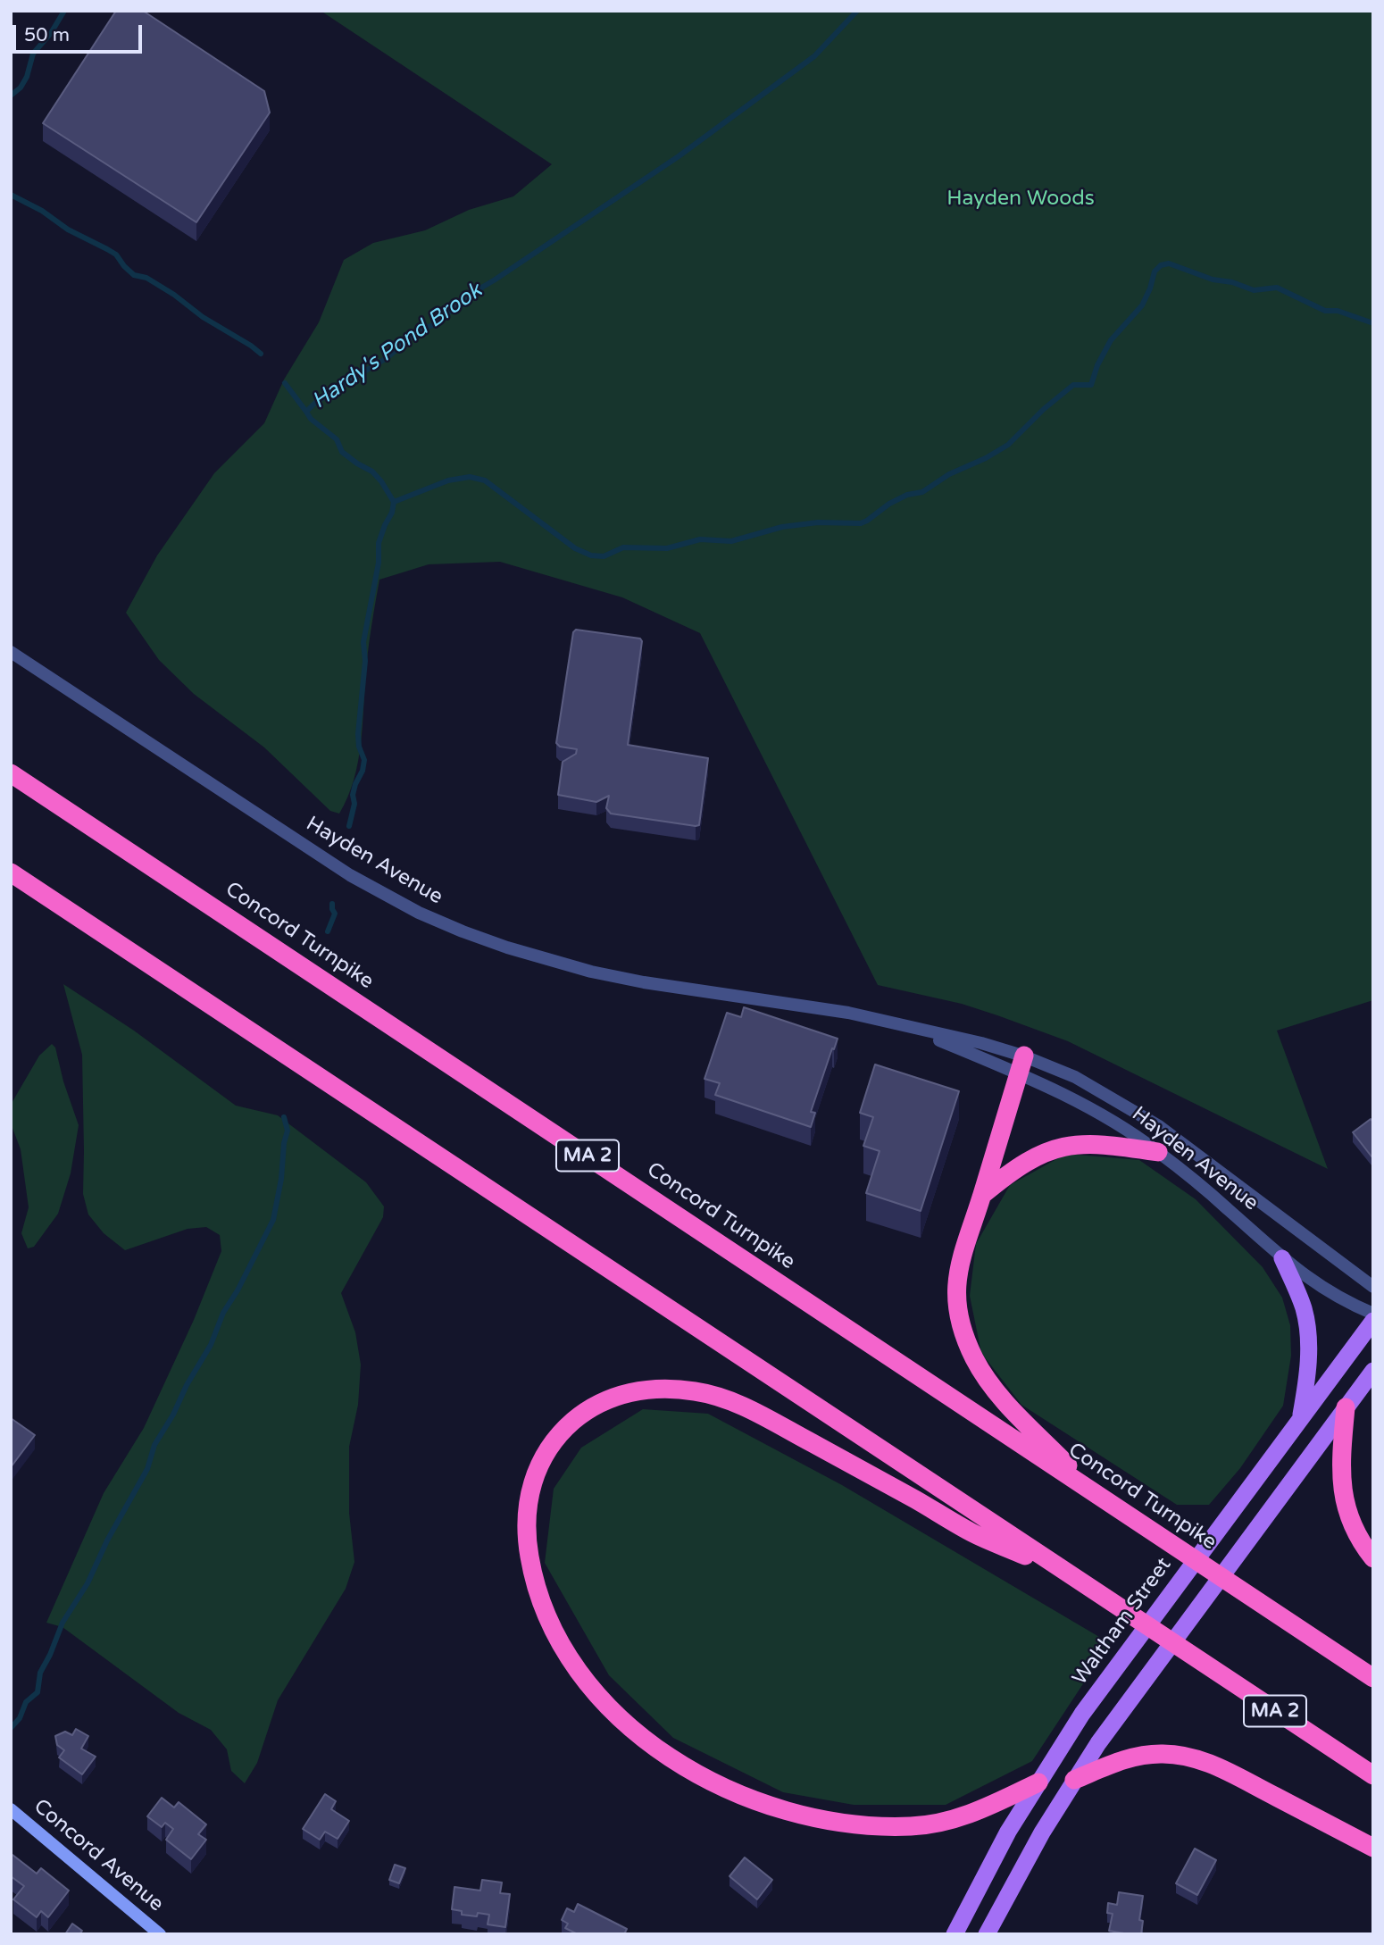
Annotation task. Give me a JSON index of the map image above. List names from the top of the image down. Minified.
{"streets":{"highway":["Concord Turnpike","MA 2"],"main road":["Waltham Street","Concord Avenue"],"street":["Hayden Avenue"]},"water":["Hardy's Pond Brook"],"parks":["Hayden Woods"],"scale_bar":"50 m"}
